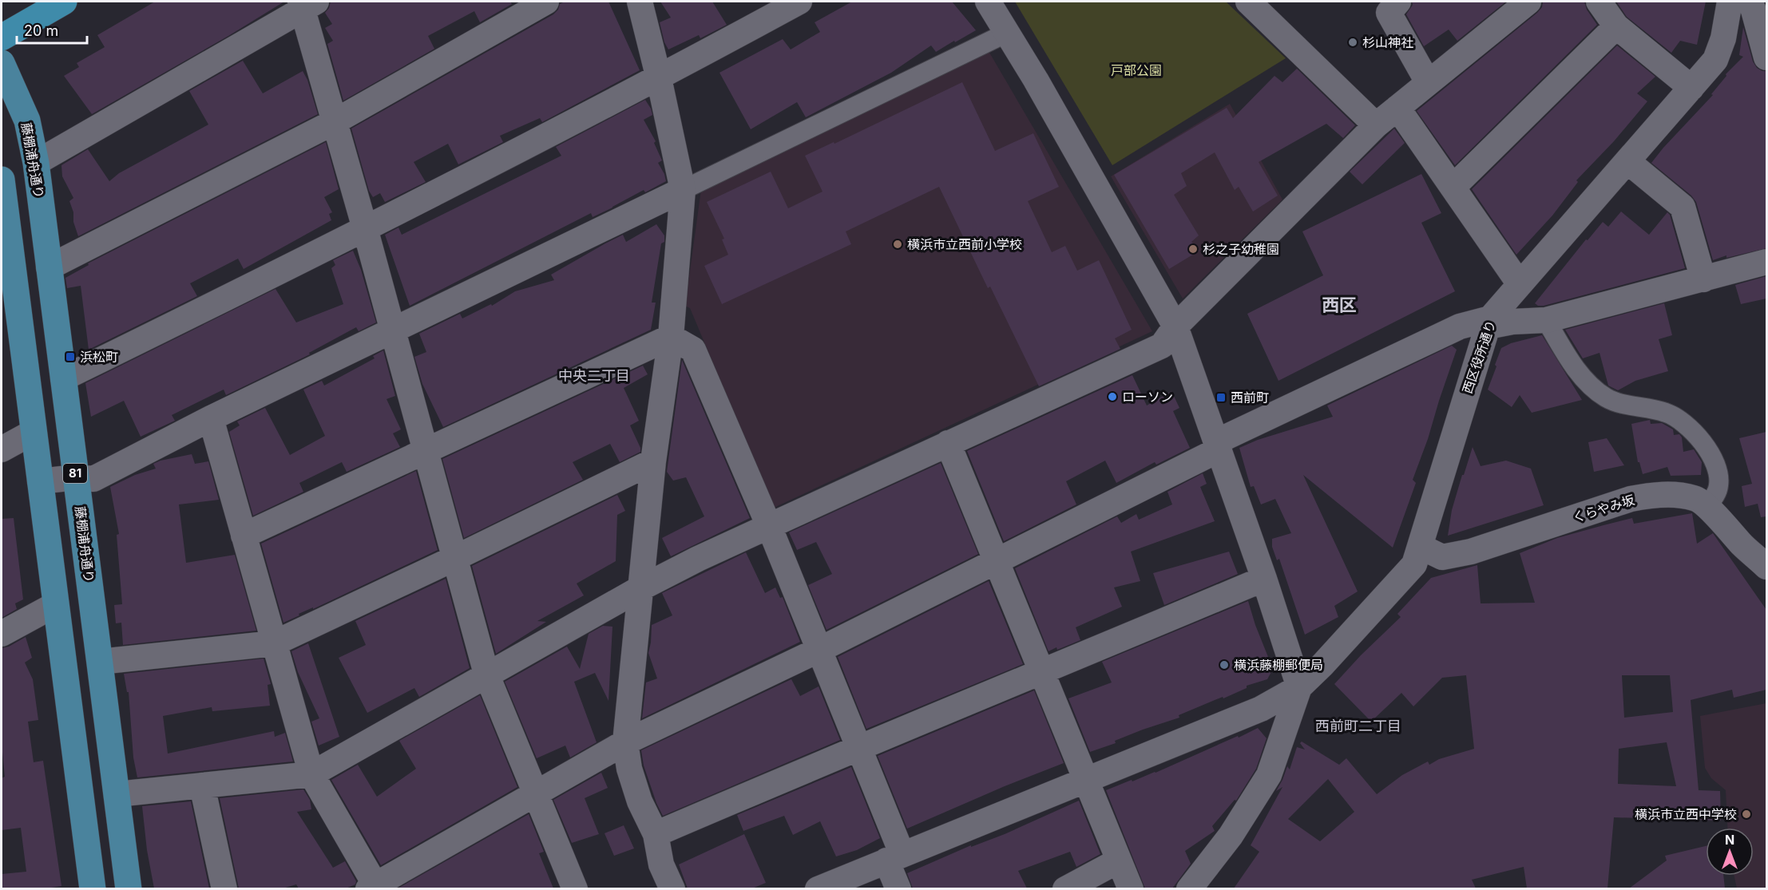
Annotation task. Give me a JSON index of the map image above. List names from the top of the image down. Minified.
{"streets":{"main road":["藤棚浦舟通り","81"],"street":["西区役所通り","くらやみ坂"]},"crossings":[["西区役所通り","くらやみ坂"]],"districts":["西区","中央二丁目","西前町二丁目"],"parks":["戸部公園"],"places":{"other":["杉山神社","横浜市立西前小学校","杉之子幼稚園","ローソン","横浜藤棚郵便局","横浜市立西中学校"],"transit":["浜松町","西前町"]},"scale_bar":"20 m","north":"top"}
